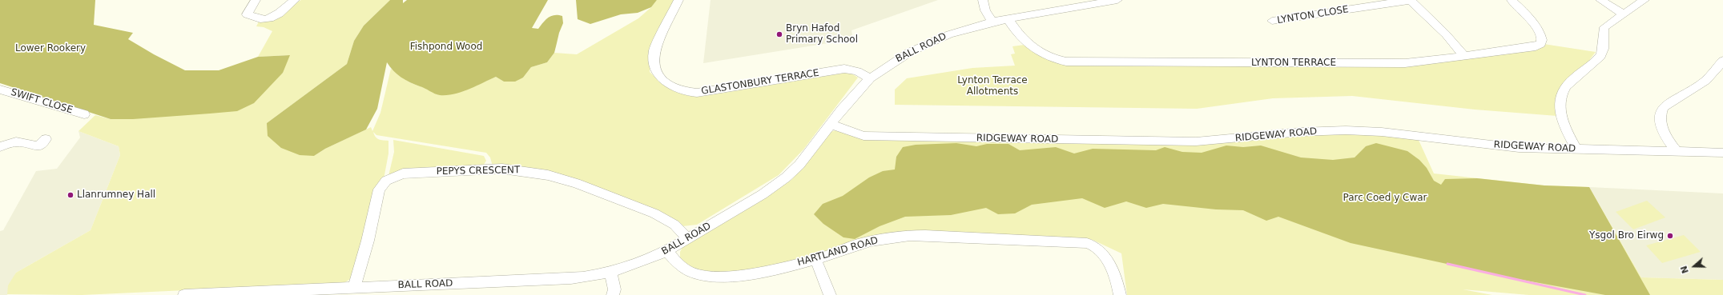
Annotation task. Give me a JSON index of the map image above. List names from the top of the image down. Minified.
{"streets":{"street":["LYNTON CLOSE","BALL ROAD","LYNTON TERRACE","GLASTONBURY TERRACE","SWIFT CLOSE","RIDGEWAY ROAD","PEPYS CRESCENT","HARTLAND ROAD"]},"crossings":[["BALL ROAD","LYNTON TERRACE"],["BALL ROAD","GLASTONBURY TERRACE"],["BALL ROAD","RIDGEWAY ROAD"],["BALL ROAD","PEPYS CRESCENT"],["BALL ROAD","HARTLAND ROAD"]],"parks":["Fishpond Wood","Lower Rookery","Lynton Terrace Allotments","Parc Coed y Cwar"],"places":["Bryn Hafod Primary School","Llanrumney Hall","Ysgol Bro Eirwg"],"north":"left"}
